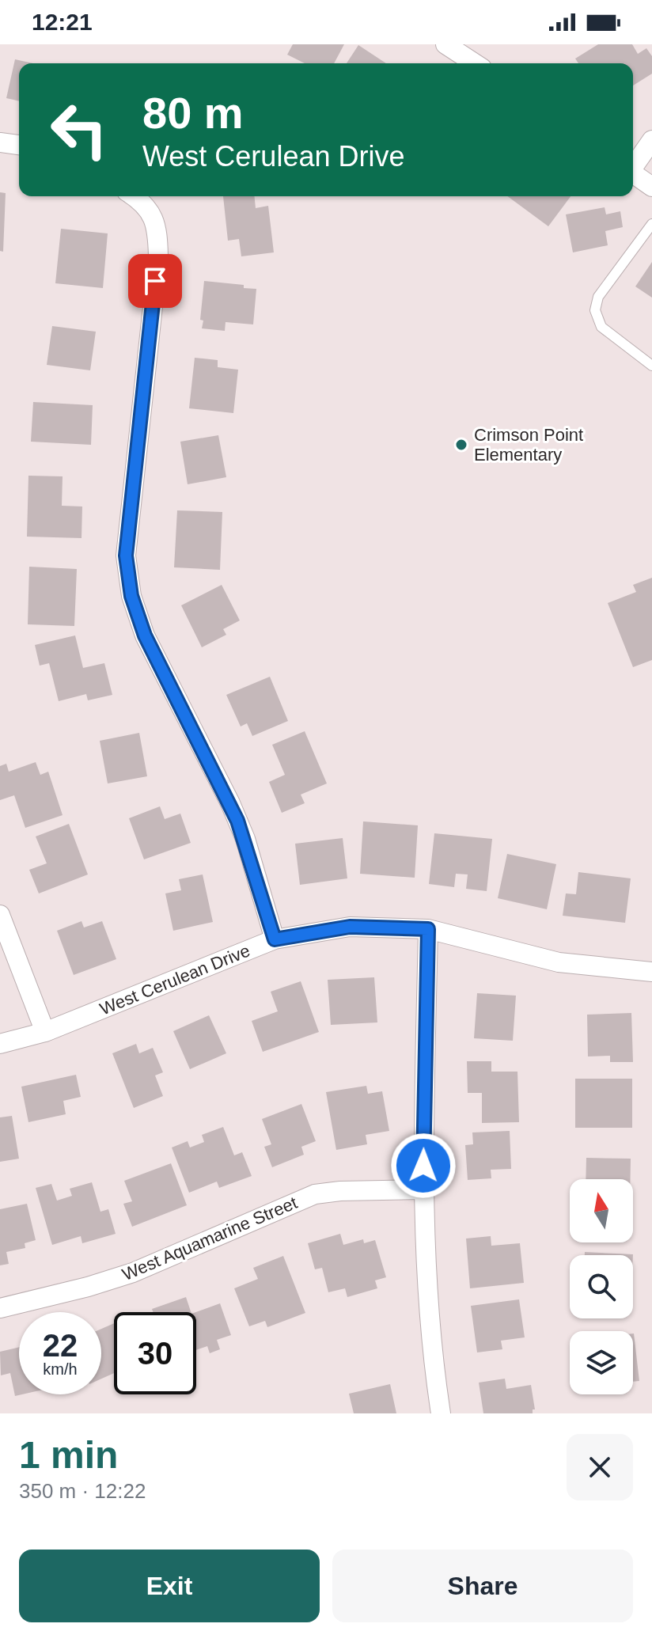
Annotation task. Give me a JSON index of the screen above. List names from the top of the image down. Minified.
{"streets":{"street":["West Cerulean Drive","West Aquamarine Street"]},"places":["Crimson Point Elementary"],"north":"top","page":{"status":"12:21","turn":["80 m","West Cerulean Drive"],"speed":"22 km/h","limit":"30","heading":["1 min","350 m · 12:22"],"buttons":["Exit","Share"]}}
